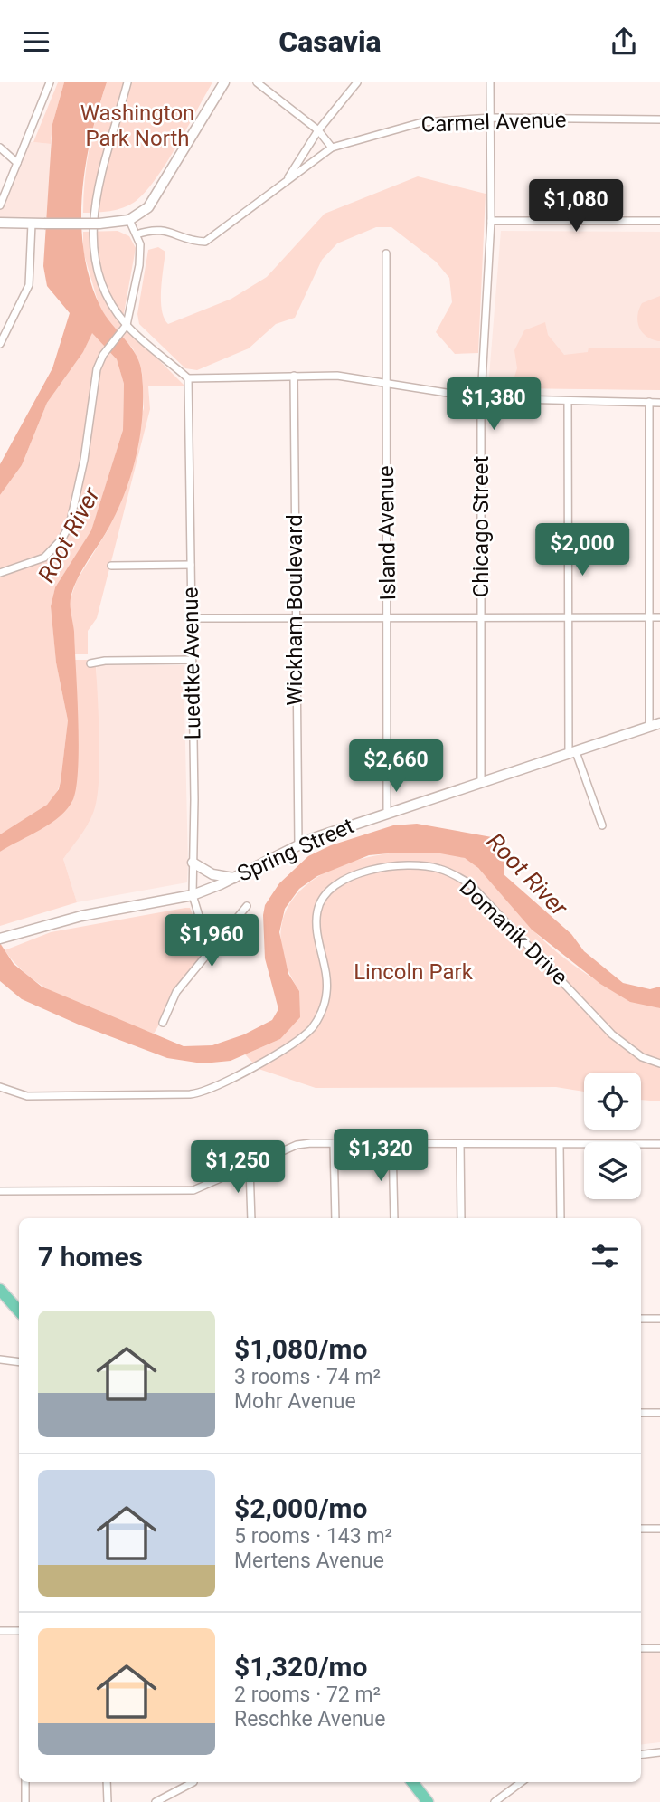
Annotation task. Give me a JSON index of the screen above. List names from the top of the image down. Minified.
{"streets":{"main road":["Spring Street"],"street":["Carmel Avenue","Chicago Street","Island Avenue","Wickham Boulevard","Luedtke Avenue","Domanik Drive"]},"crossings":[["Carmel Avenue","Chicago Street"],["Chicago Street","Spring Street"],["Island Avenue","Spring Street"],["Wickham Boulevard","Spring Street"],["Luedtke Avenue","Spring Street"]],"water":["Root River"],"parks":["Washington Park North","Lincoln Park"],"page":{"header":"Casavia","price":["$1,080","$1,380","$2,000","$2,660","$1,960","$1,320","$1,250"],"heading":"7 homes","list":[{"name":"$1,080/mo","note":"3 rooms · 74 m² · Mohr Avenue"},{"name":"$2,000/mo","note":"5 rooms · 143 m² · Mertens Avenue"},{"name":"$1,320/mo","note":"2 rooms · 72 m² · Reschke Avenue"}]}}
